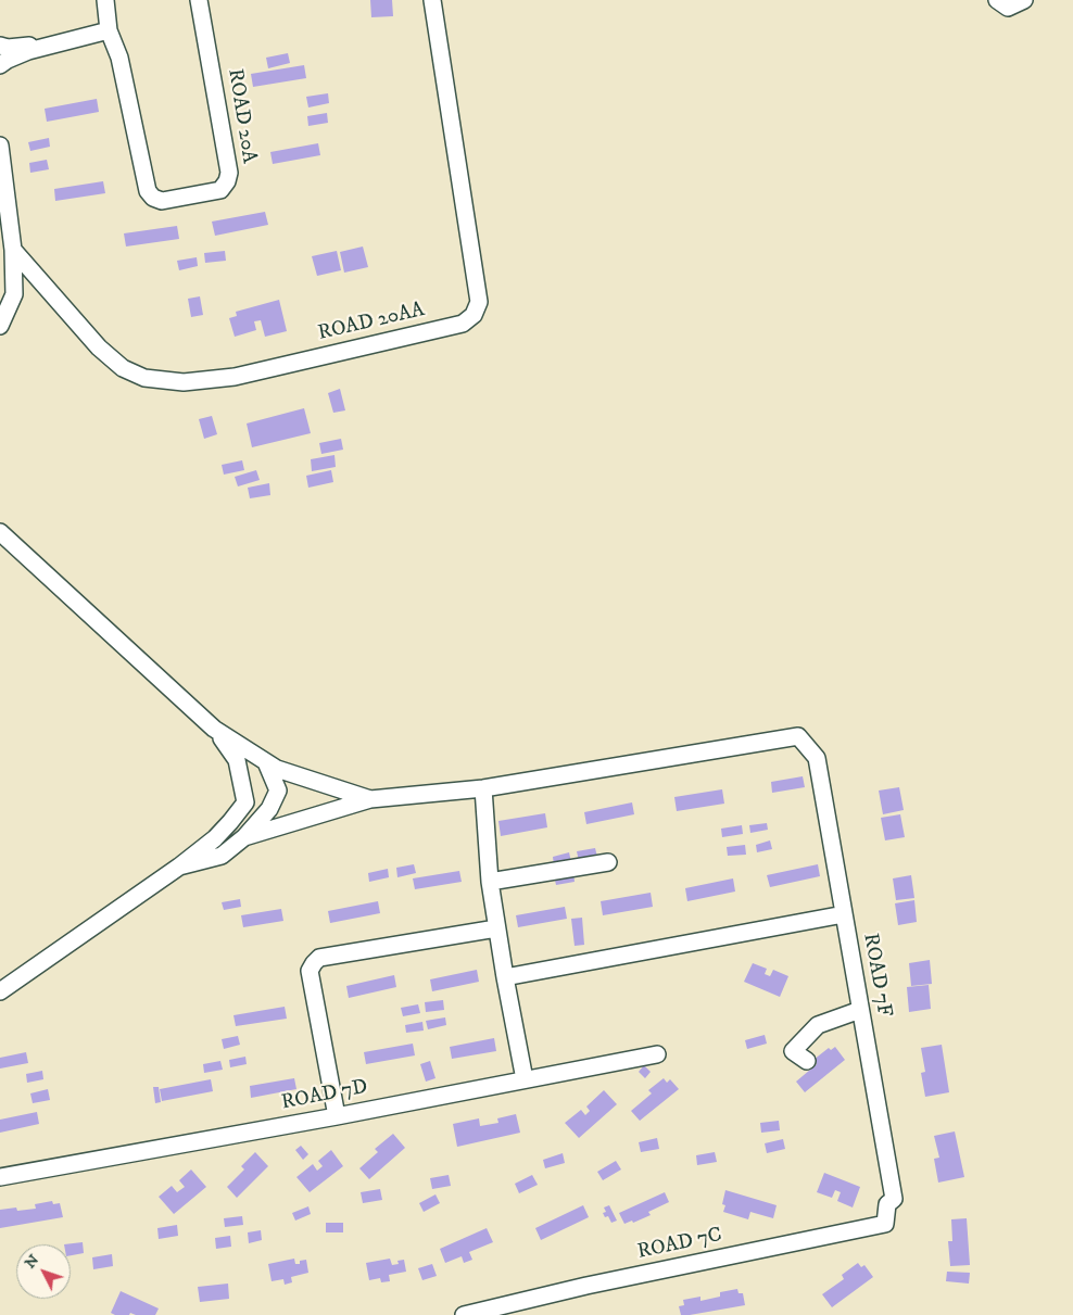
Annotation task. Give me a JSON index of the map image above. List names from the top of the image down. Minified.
{"streets":{"street":["ROAD 20A","ROAD 20AA","ROAD 7F","ROAD 7D","ROAD 7C"]},"crossings":[["ROAD 7F","ROAD 7C"]],"north":"top left"}
